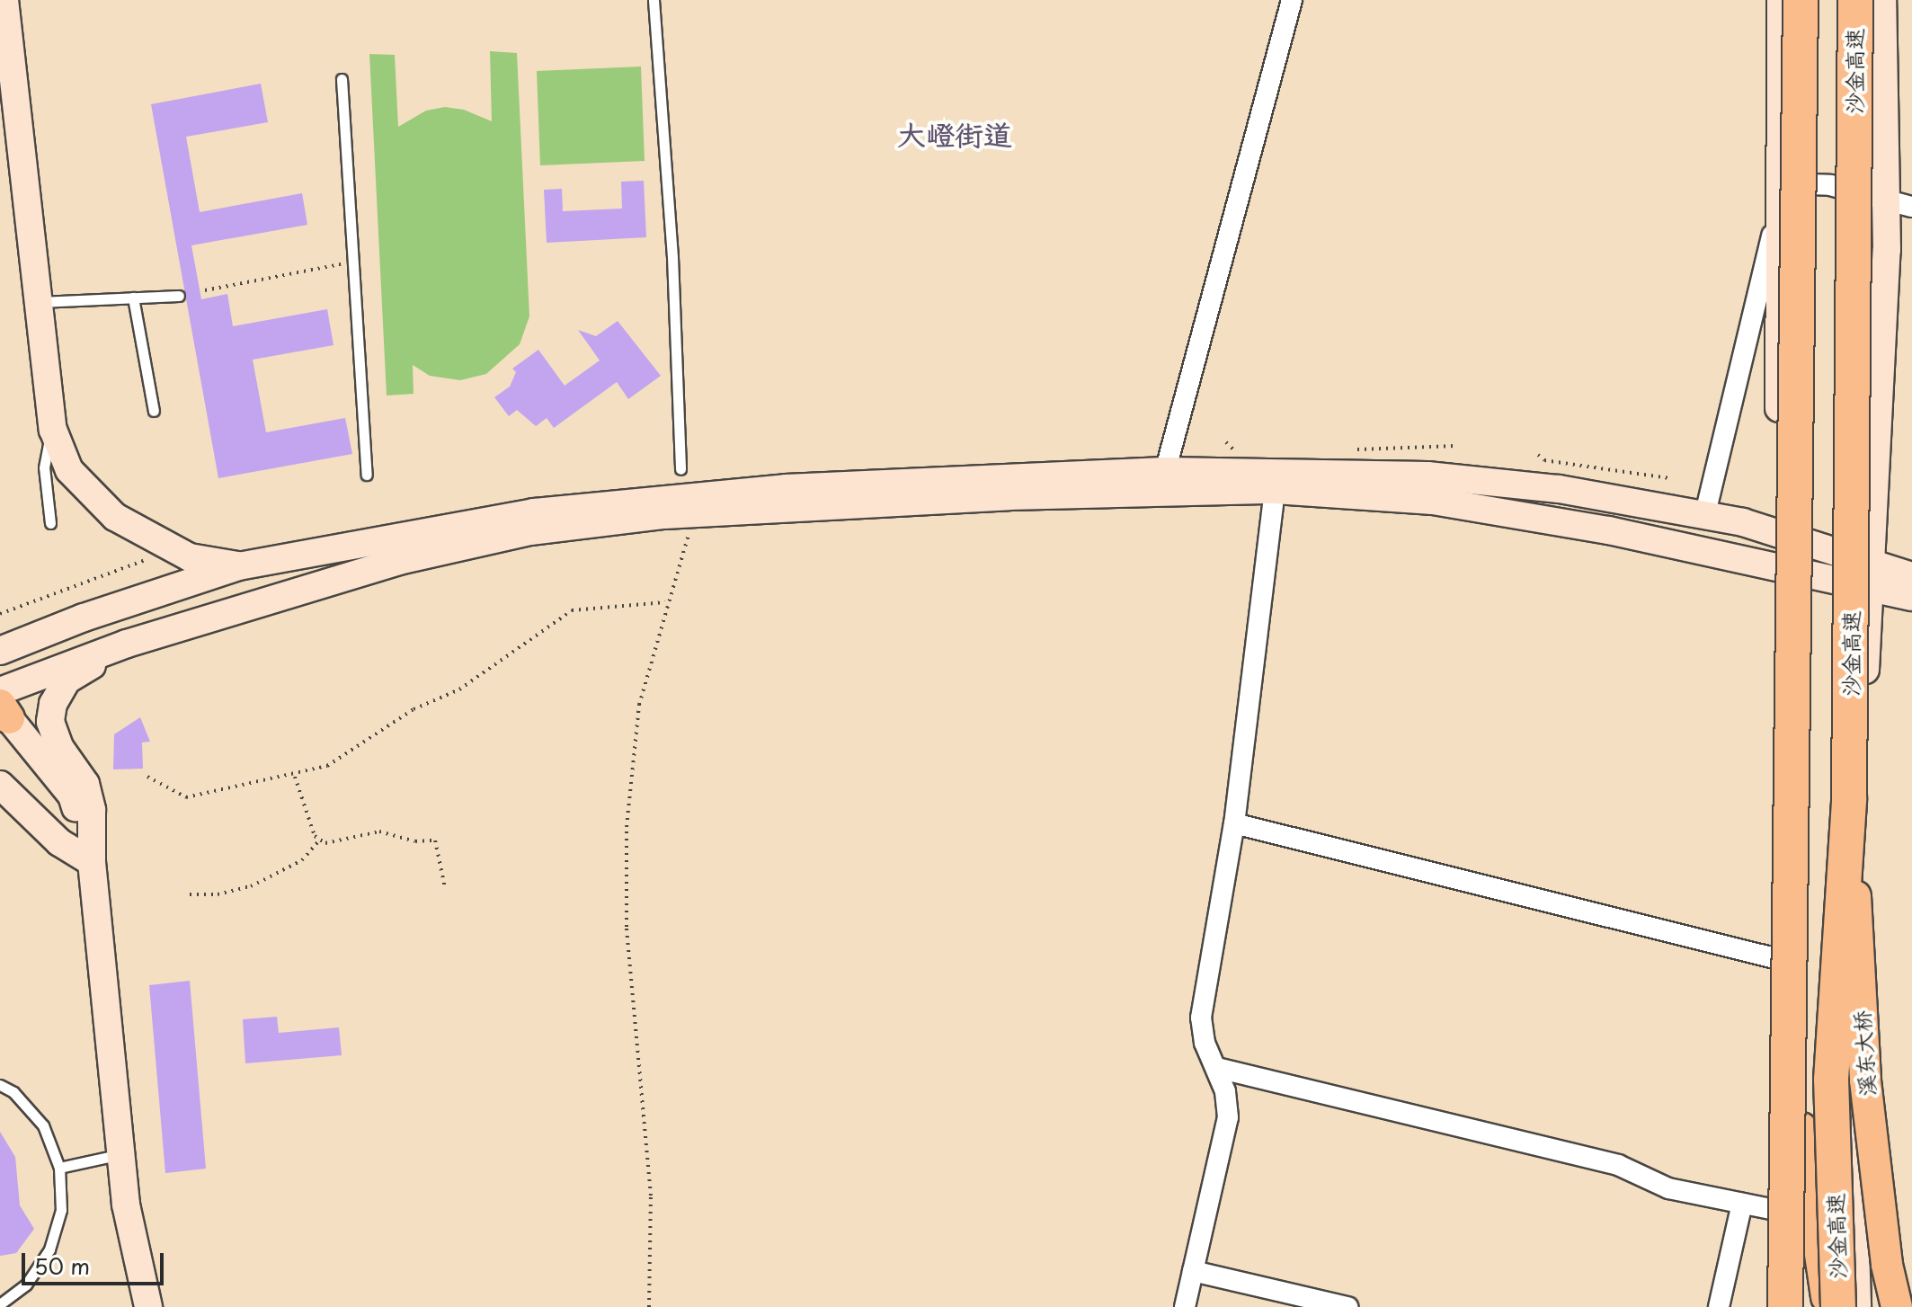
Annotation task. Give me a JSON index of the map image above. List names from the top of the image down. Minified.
{"streets":{"highway":["沙金高速"],"main road":["溪东大桥"]},"crossings":[["沙金高速","溪东大桥"]],"districts":["大嶝街道"],"scale_bar":"50 m"}
